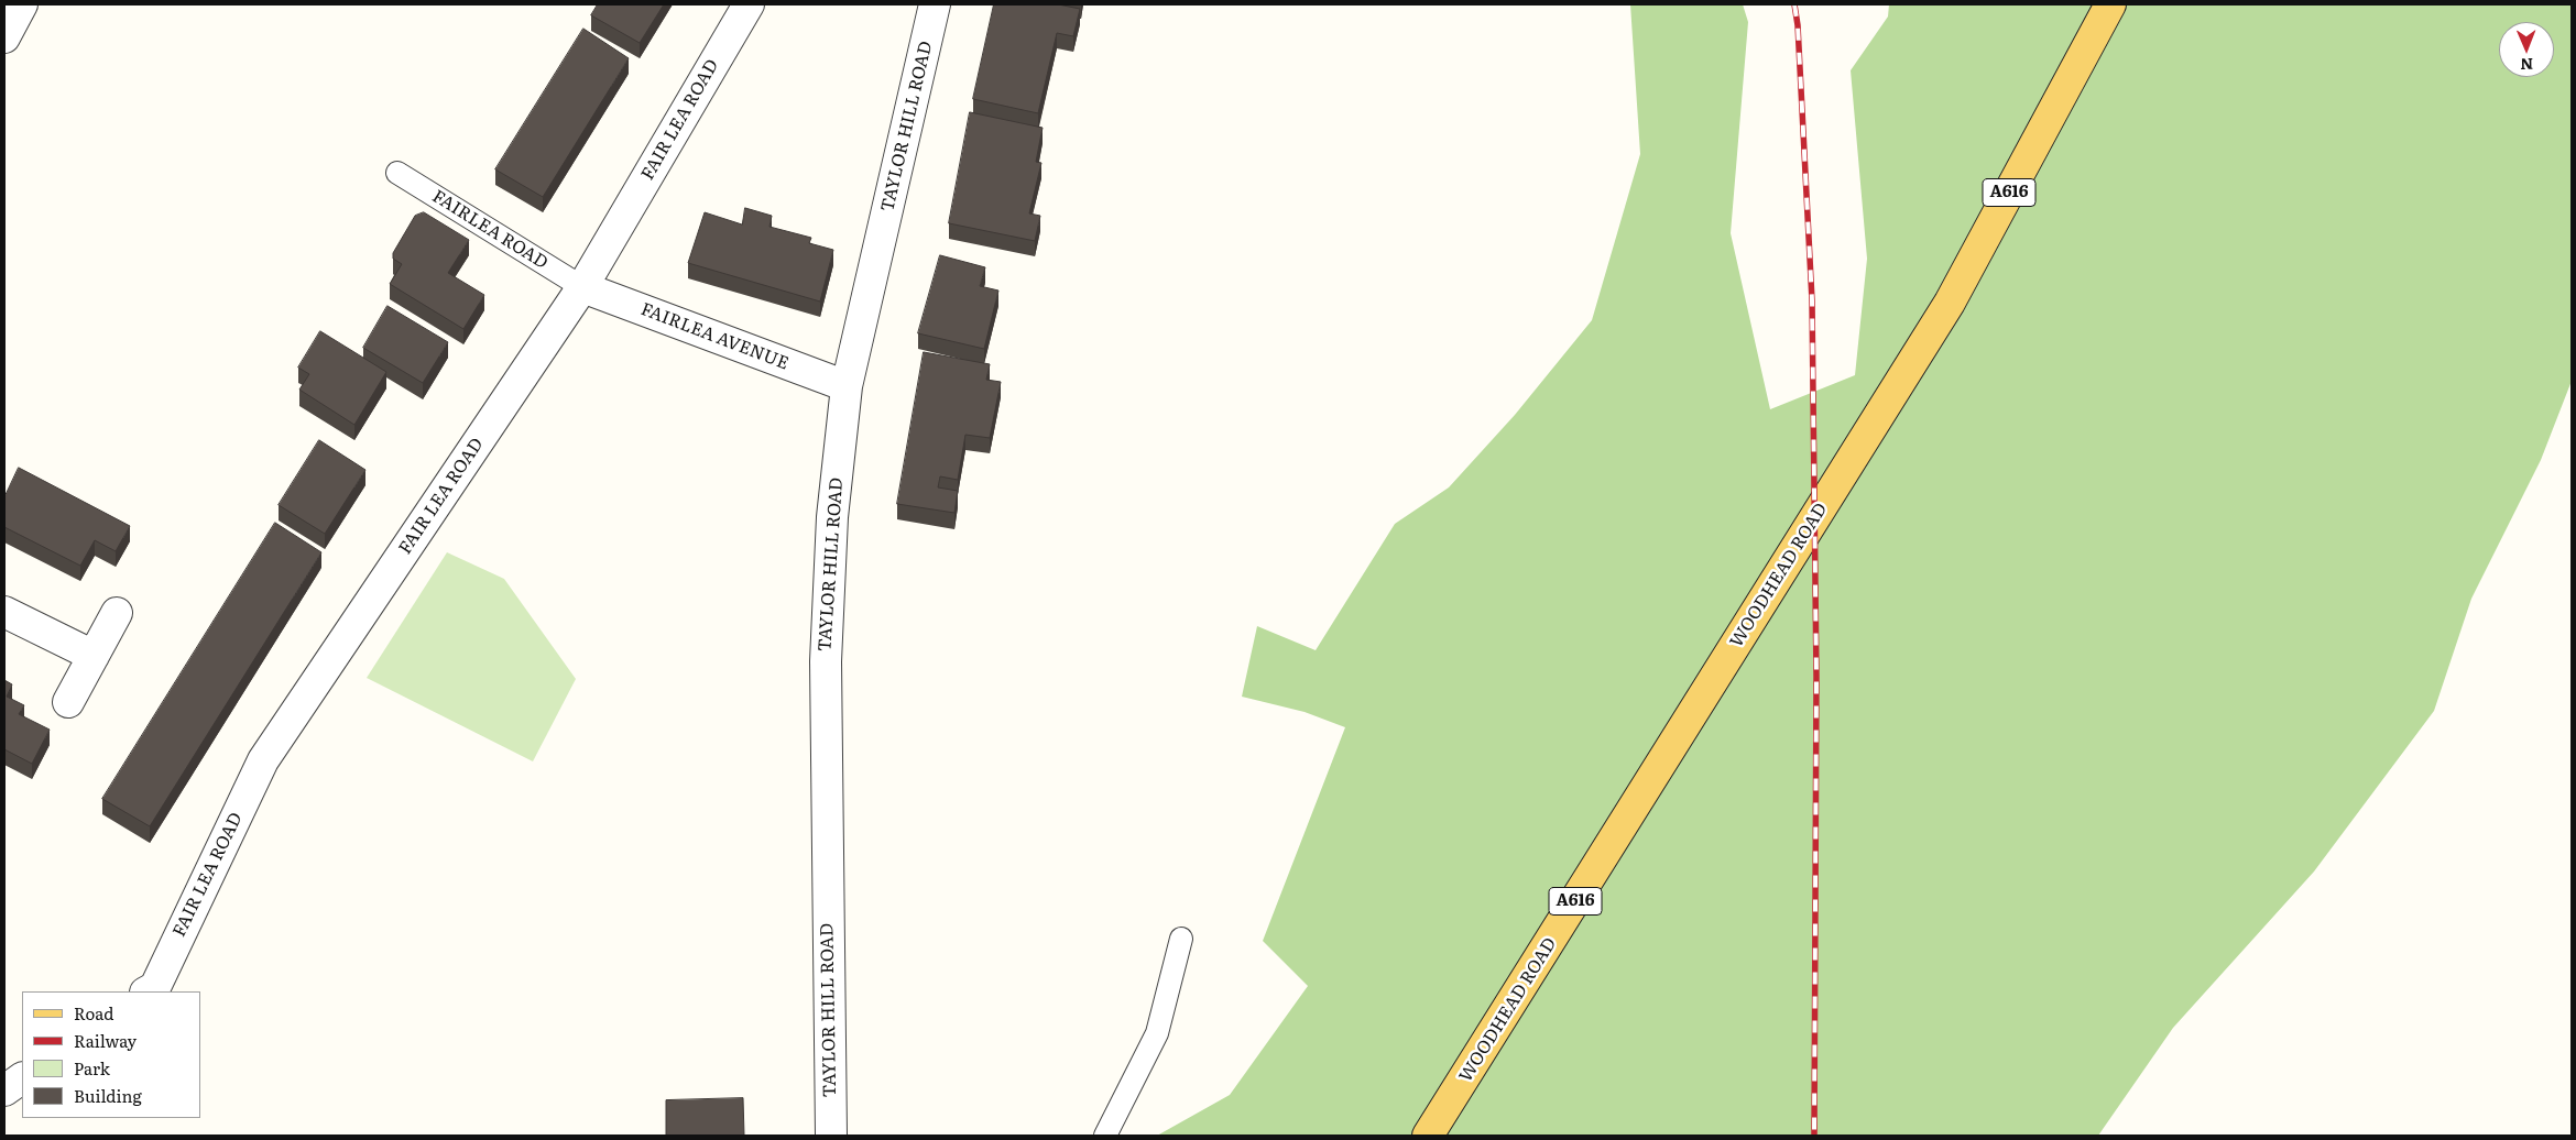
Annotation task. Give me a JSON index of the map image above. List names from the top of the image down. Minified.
{"streets":{"main road":["A616","WOODHEAD ROAD"],"street":["FAIR LEA ROAD","TAYLOR HILL ROAD","FAIRLEA AVENUE"],"lane":["FAIRLEA ROAD"]},"crossings":[["FAIR LEA ROAD","FAIRLEA ROAD"],["FAIR LEA ROAD","FAIRLEA AVENUE"],["TAYLOR HILL ROAD","FAIRLEA AVENUE"],["FAIRLEA ROAD","FAIRLEA AVENUE"]],"legend":["Road","Railway","Park","Building"],"north":"bottom"}
